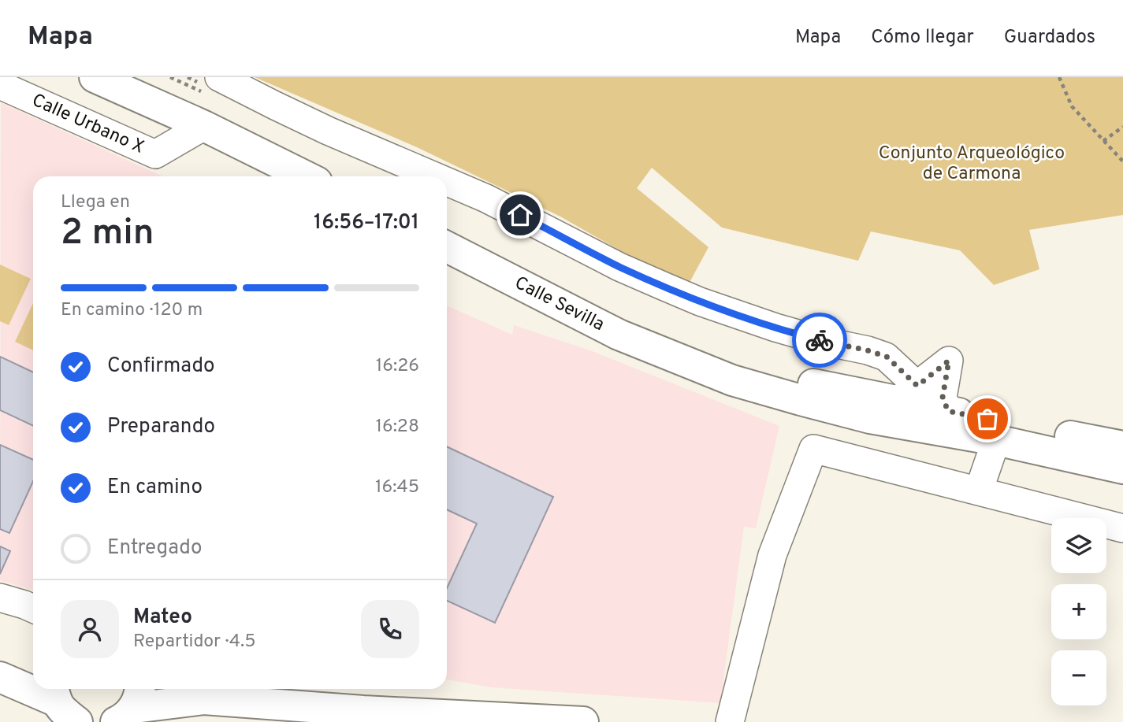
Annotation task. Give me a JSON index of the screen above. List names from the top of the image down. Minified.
{"streets":{"main road":["Calle Sevilla"],"street":["Calle Urbano X"]},"parks":["Conjunto Arqueológico de Carmona"],"page":{"header":"Mapa","nav":["Mapa","Cómo llegar","Guardados"],"heading":["2 min","Llega en","16:56–17:01"],"panel":["Mateo","Repartidor · 4.5"],"bar":"En camino · 120 m","list":[["Confirmado","16:26"],["Preparando","16:28"],["En camino","16:45"],"Entregado"],"map_buttons":["+","−"]}}
